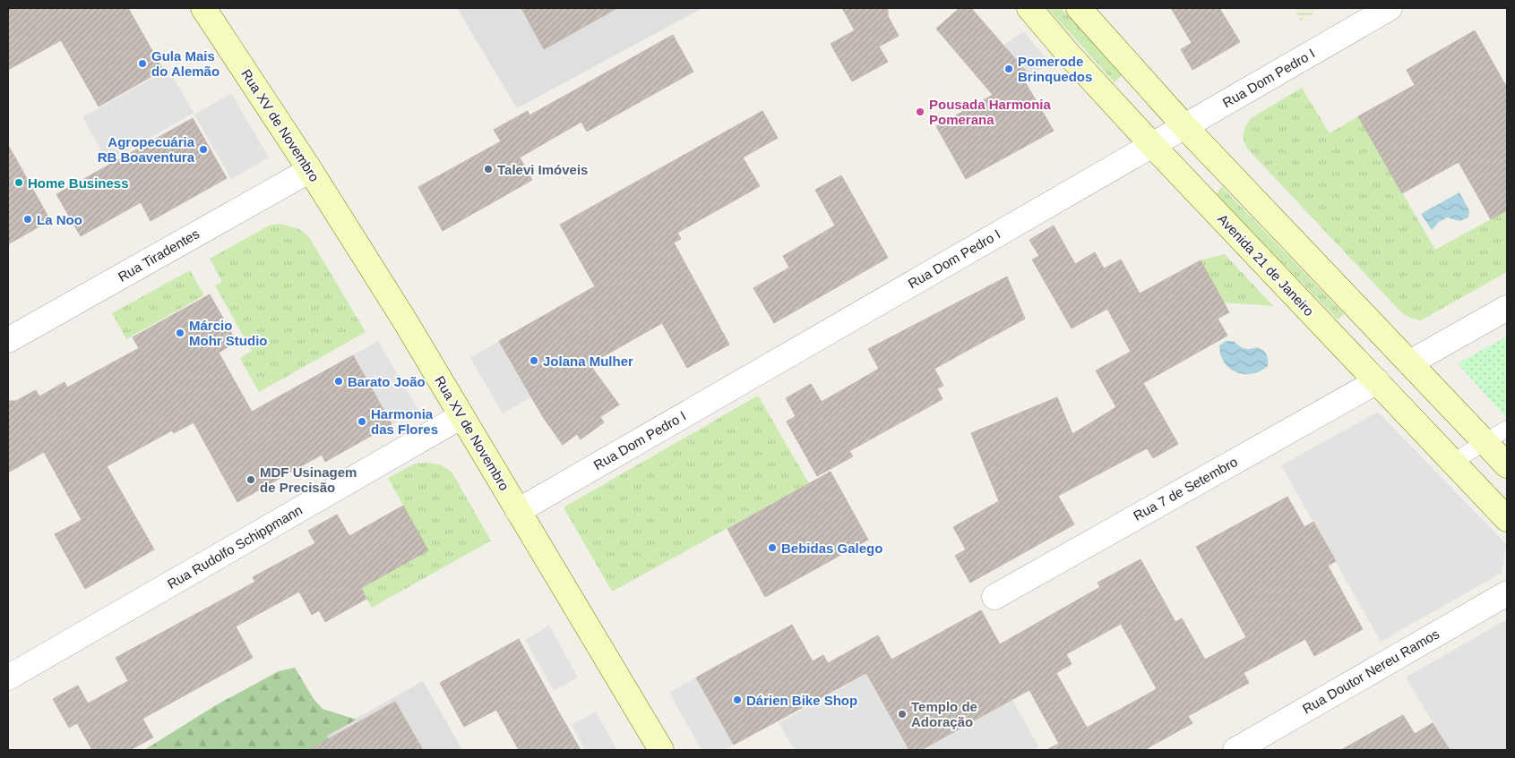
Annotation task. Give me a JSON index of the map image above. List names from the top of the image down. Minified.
{"streets":{"main road":["Rua XV de Novembro","Avenida 21 de Janeiro"],"street":["Rua Dom Pedro I","Rua Tiradentes","Rua 7 de Setembro","Rua Rudolfo Schippmann","Rua Doutor Nereu Ramos"]},"crossings":[["Rua Dom Pedro I","Rua XV de Novembro"],["Rua Dom Pedro I","Avenida 21 de Janeiro"],["Rua XV de Novembro","Rua Tiradentes"],["Rua XV de Novembro","Rua Rudolfo Schippmann"],["Avenida 21 de Janeiro","Rua 7 de Setembro"]],"places":["Gula Mais do Alemão","Pomerode Brinquedos","Pousada Harmonia Pomerana","Agropecuária RB Boaventura","Talevi Imóveis","Home Business","La Noo","Márcio Mohr Studio","Jolana Mulher","Barato João","Harmonia das Flores","MDF Usinagem de Precisão","Bebidas Galego","Dárien Bike Shop","Templo de Adoração"]}
